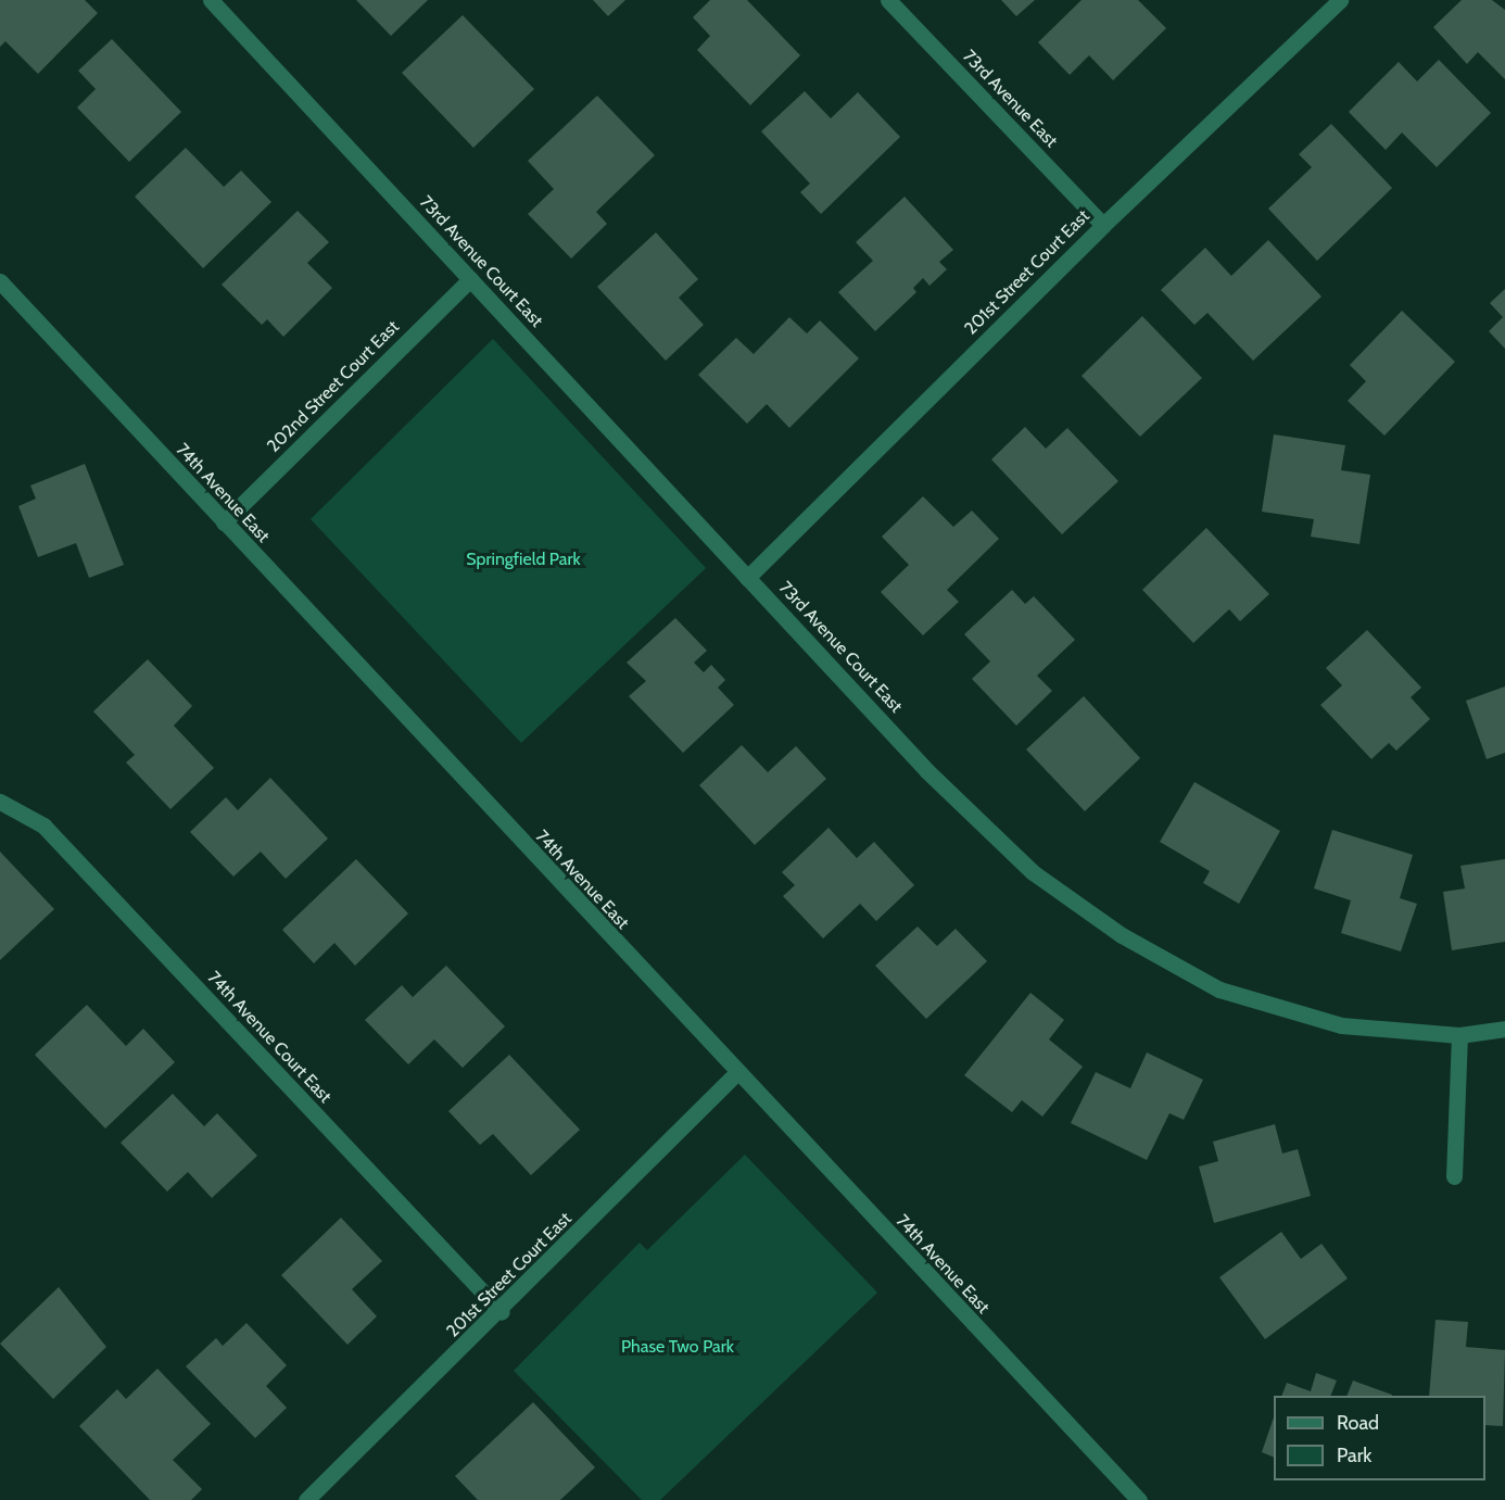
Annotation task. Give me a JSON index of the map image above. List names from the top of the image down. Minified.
{"streets":{"street":["73rd Avenue East","73rd Avenue Court East","201st Street Court East","202nd Street Court East","74th Avenue East","74th Avenue Court East"]},"crossings":[["73rd Avenue East","201st Street Court East"],["73rd Avenue Court East","201st Street Court East"],["73rd Avenue Court East","202nd Street Court East"],["201st Street Court East","74th Avenue East"],["201st Street Court East","74th Avenue Court East"],["202nd Street Court East","74th Avenue East"]],"parks":["Springfield Park","Phase Two Park"],"legend":["Road","Park"]}
